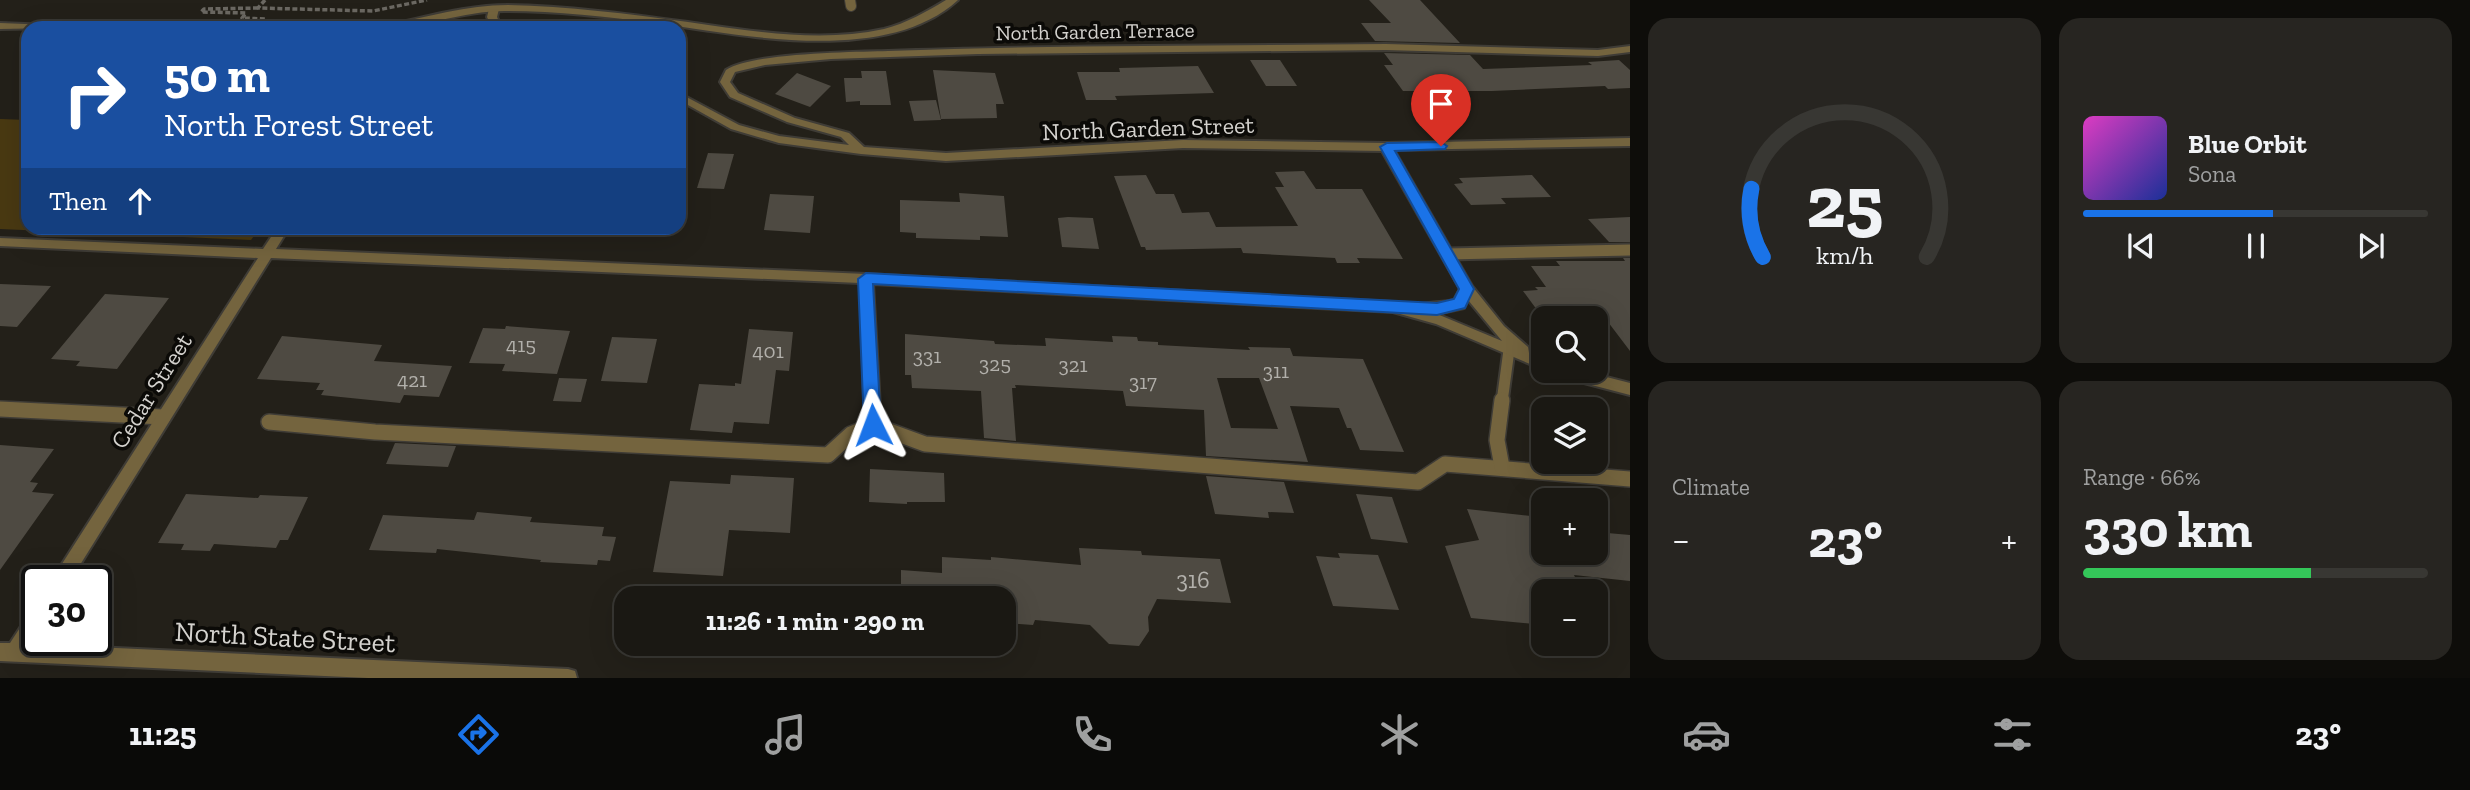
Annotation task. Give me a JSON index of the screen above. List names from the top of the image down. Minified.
{"streets":{"street":["North Garden Terrace","North Garden Street","Cedar Street","North State Street"]},"crossings":[["North Garden Terrace","North Garden Street"]],"house_numbers":["415","401","331","325","321","311","421","317","316"],"page":{"turn":["50 m","North Forest Street"],"song":["Blue Orbit","Sona"],"then":"Then","map_buttons":["+","−"],"tile":["Climate",["Range · 66%","330 km"]],"heat":["−","23°","+"],"limit":"30","trip":"11:26 · 1 min · 290 m","tabs":["11:25","23°"],"gauge":["25","km/h"]}}
